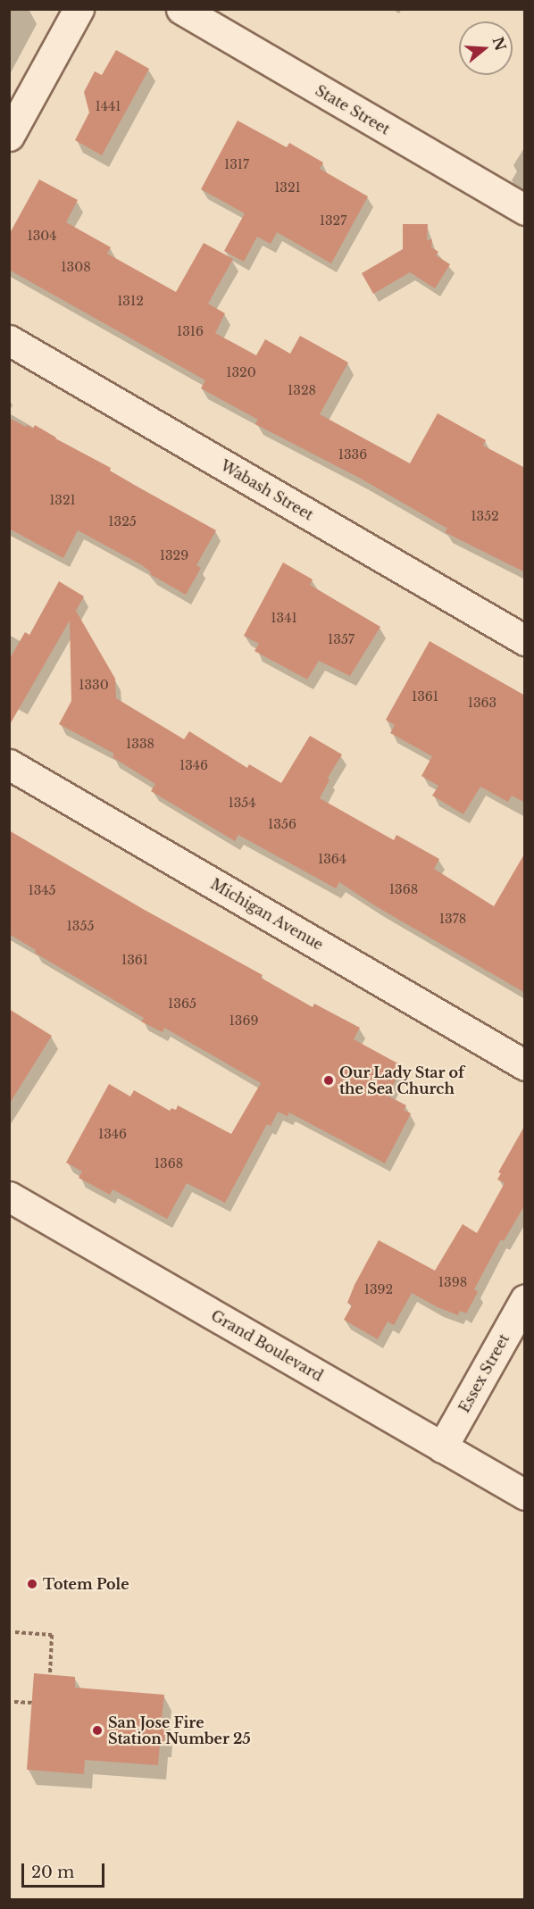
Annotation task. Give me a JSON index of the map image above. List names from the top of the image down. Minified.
{"streets":{"street":["State Street","Wabash Street","Michigan Avenue","Grand Boulevard","Essex Street"]},"crossings":[["Grand Boulevard","Essex Street"]],"places":["Our Lady Star of the Sea Church","Totem Pole","San Jose Fire Station Number 25"],"house_numbers":["1441","1317","1321","1327","1304","1308","1312","1316","1320","1328","1336","1321","1352","1325","1329","1341","1357","1330","1361","1363","1338","1346","1354","1356","1364","1368","1345","1378","1355","1361","1365","1369","1346","1368","1398","1392"],"scale_bar":"20 m","north":"right"}
